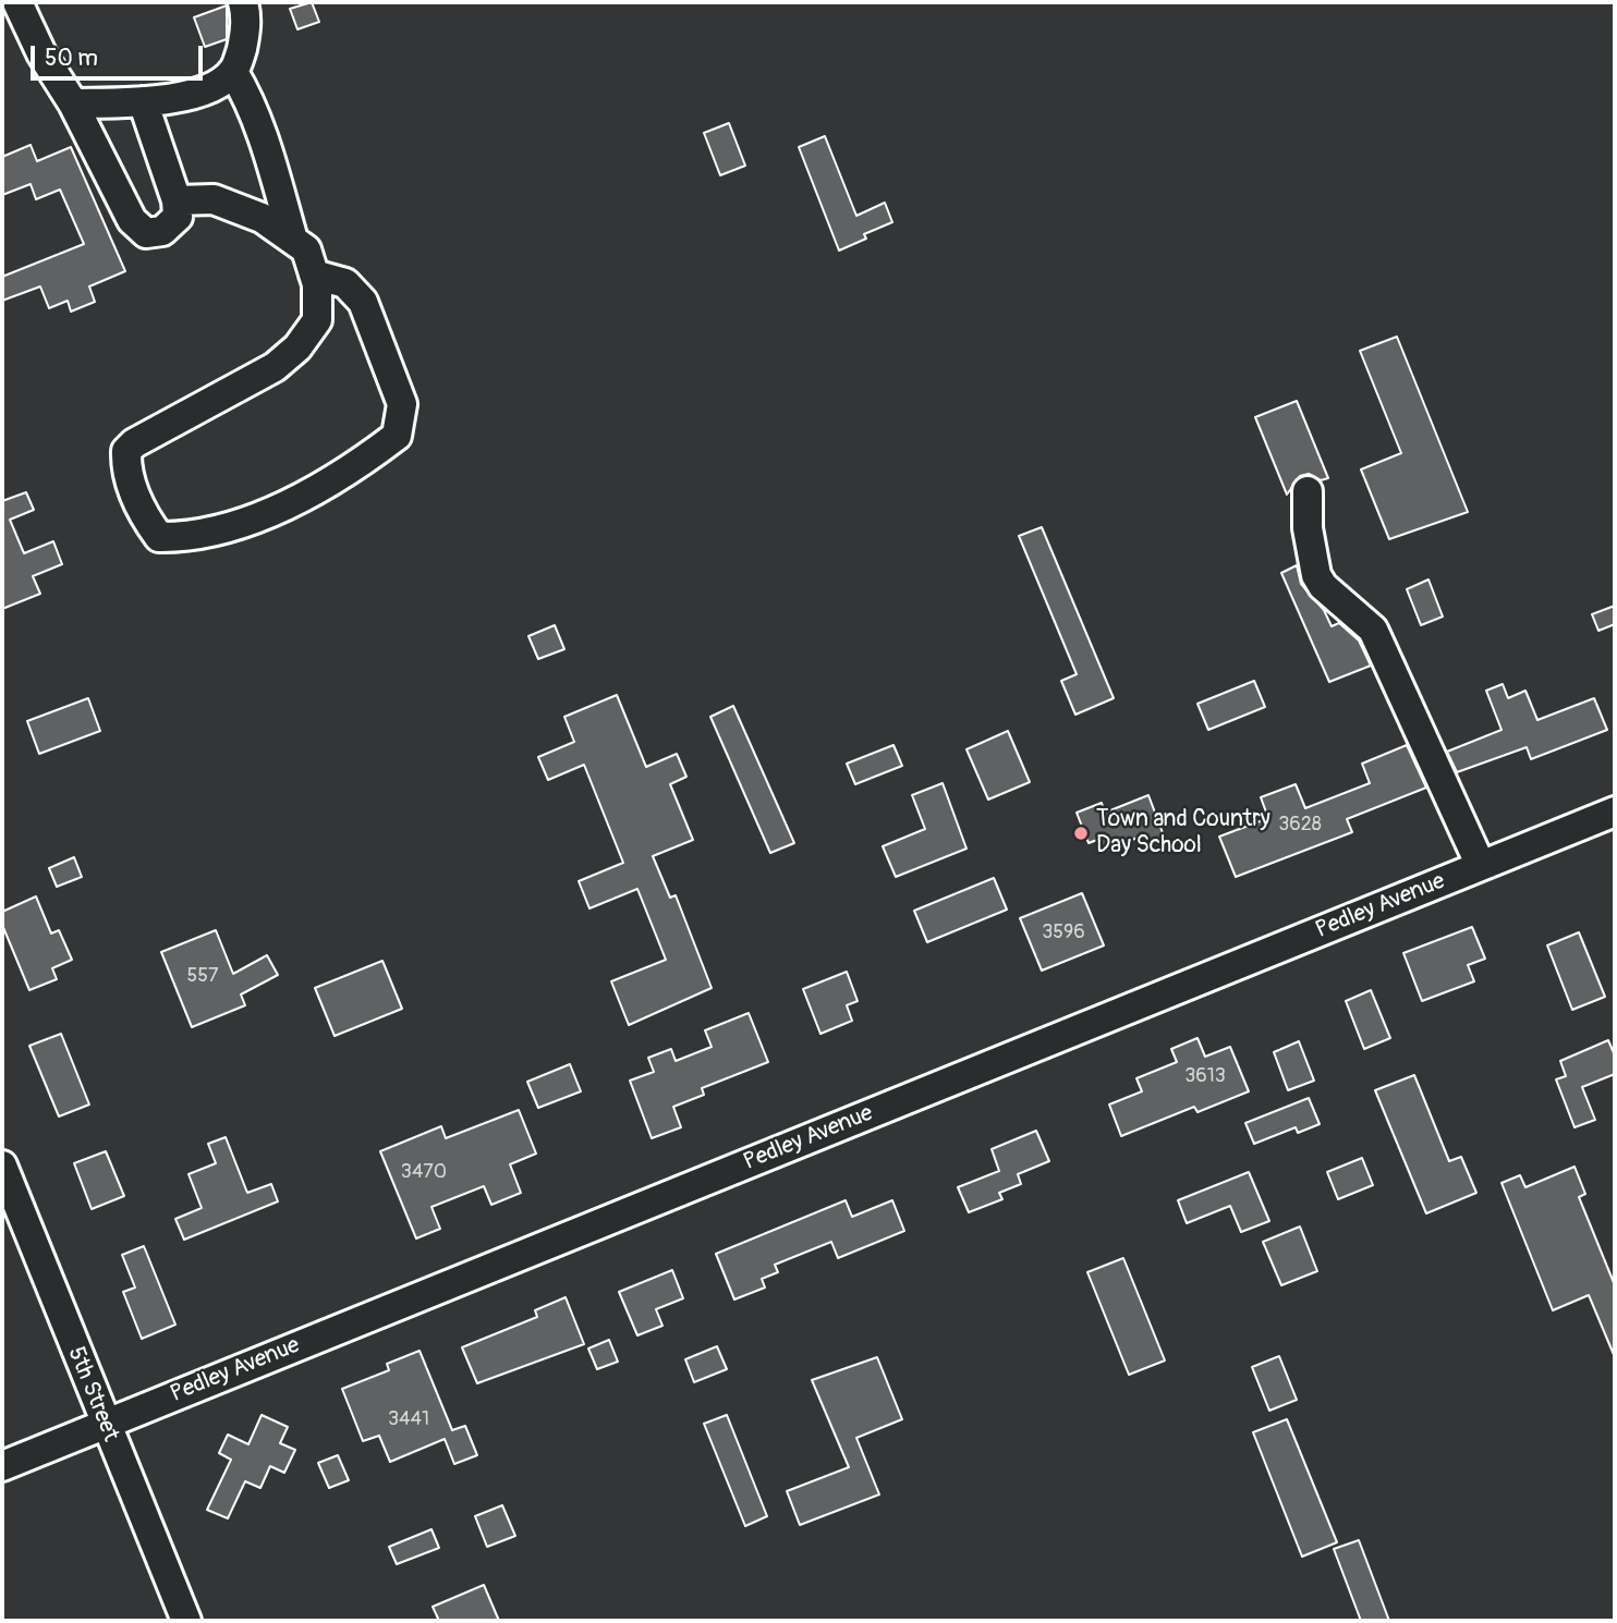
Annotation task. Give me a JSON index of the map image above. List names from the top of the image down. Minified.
{"streets":{"street":["Pedley Avenue","5th Street"]},"crossings":[["Pedley Avenue","5th Street"]],"places":["Town and Country Day School"],"house_numbers":["3628","3596","557","3613","3470","3441"],"scale_bar":"50 m"}
